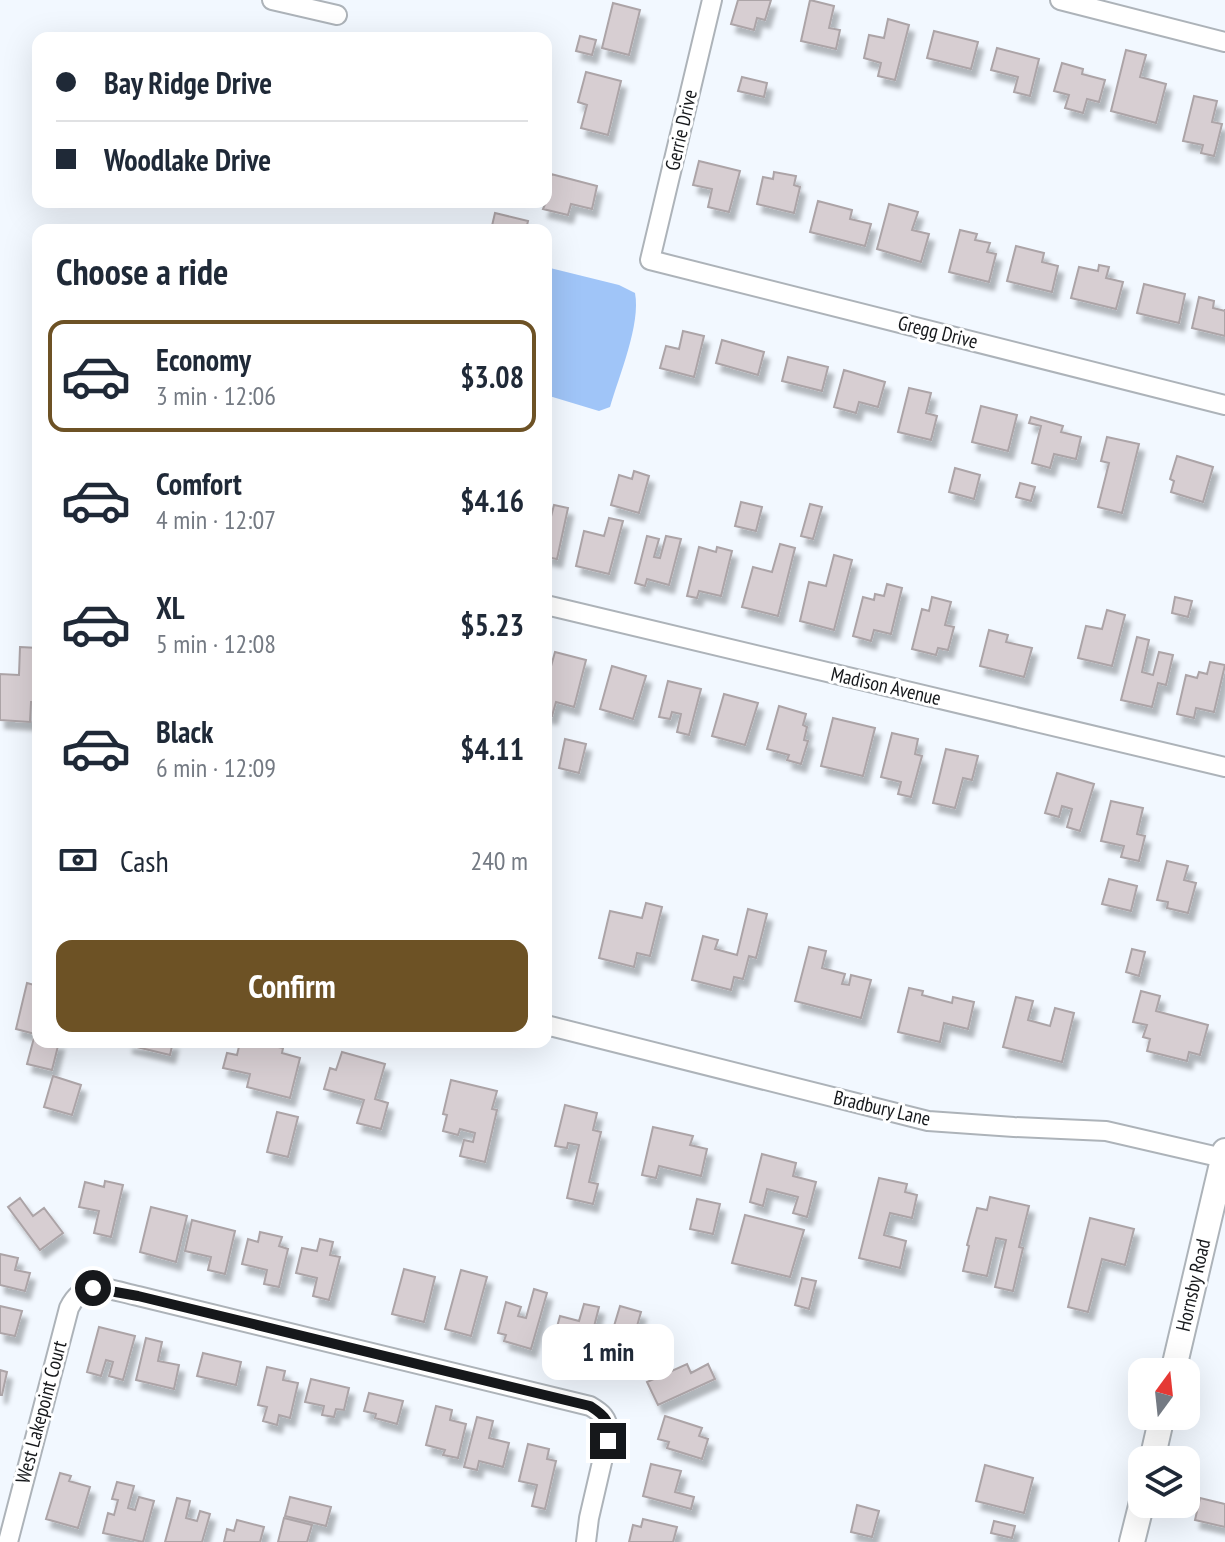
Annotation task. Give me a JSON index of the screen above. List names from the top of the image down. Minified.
{"streets":{"street":["Gerrie Drive","Gregg Drive","Madison Avenue","Bradbury Lane","Hornsby Road","West Lakepoint Court"]},"crossings":[["Gerrie Drive","Gregg Drive"],["Bradbury Lane","Hornsby Road"]],"north":"top","page":{"banner":["Bay Ridge Drive","Woodlake Drive"],"heading":"Choose a ride","list":[{"name":"Economy","note":"3 min · 12:06","value":"$3.08"},{"name":"Comfort","note":"4 min · 12:07","value":"$4.16"},{"name":"XL","note":"5 min · 12:08","value":"$5.23"},{"name":"Black","note":"6 min · 12:09","value":"$4.11"}],"pay":["Cash","240 m"],"buttons":"Confirm","bubble":"1 min"}}
